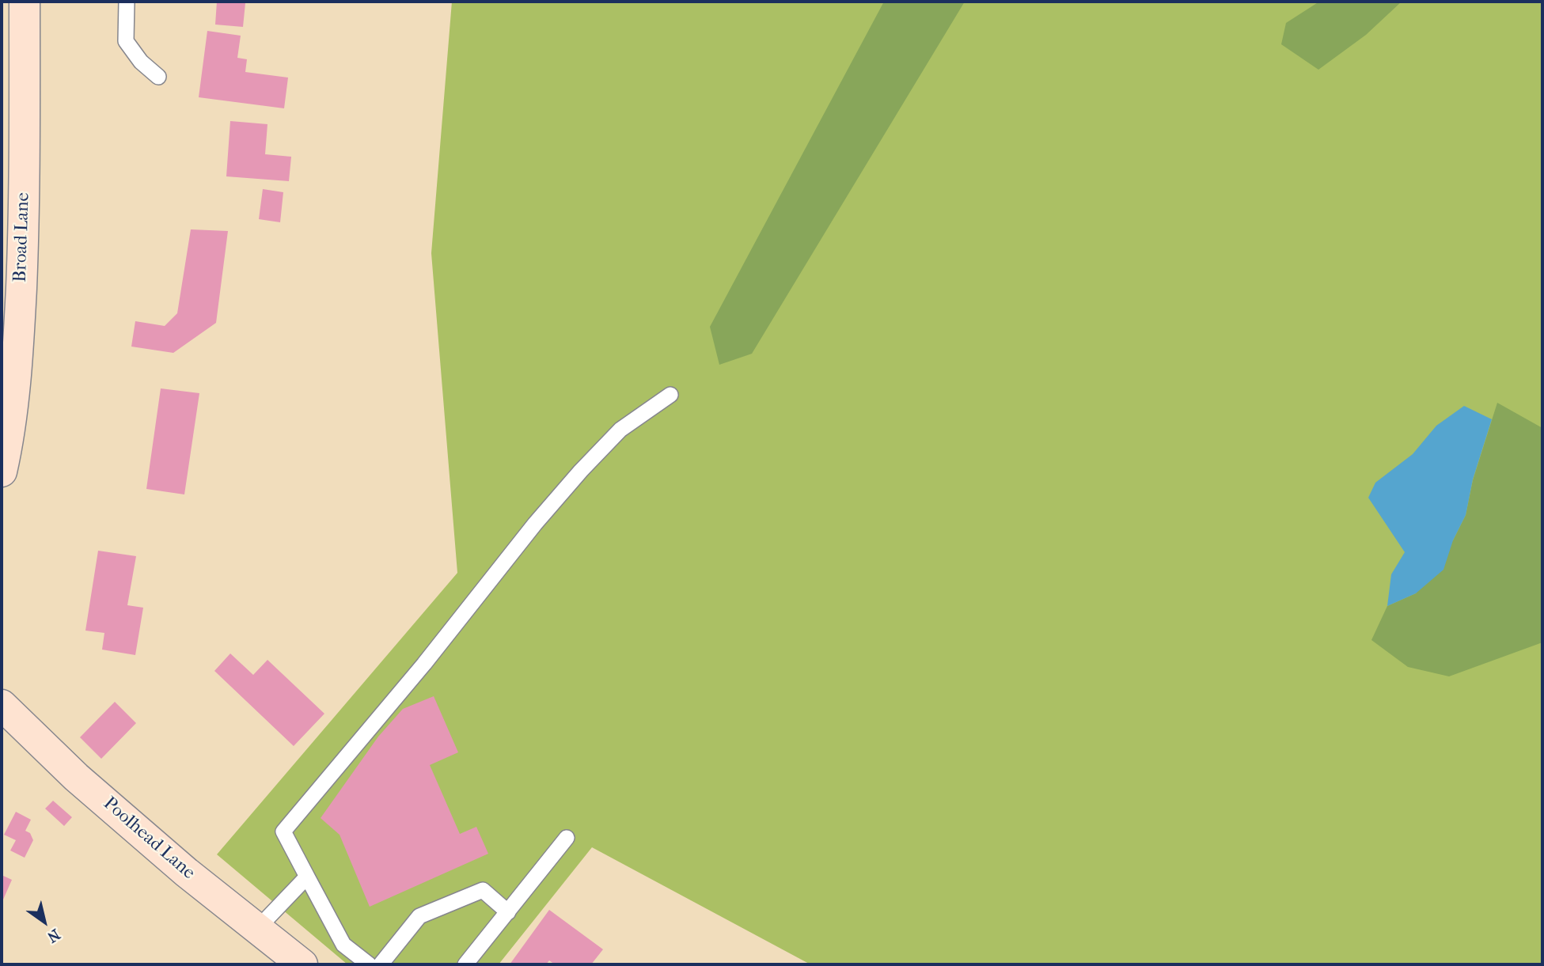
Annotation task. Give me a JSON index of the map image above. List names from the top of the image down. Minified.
{"streets":{"main road":["Broad Lane","Poolhead Lane"]},"north":"bottom right"}
